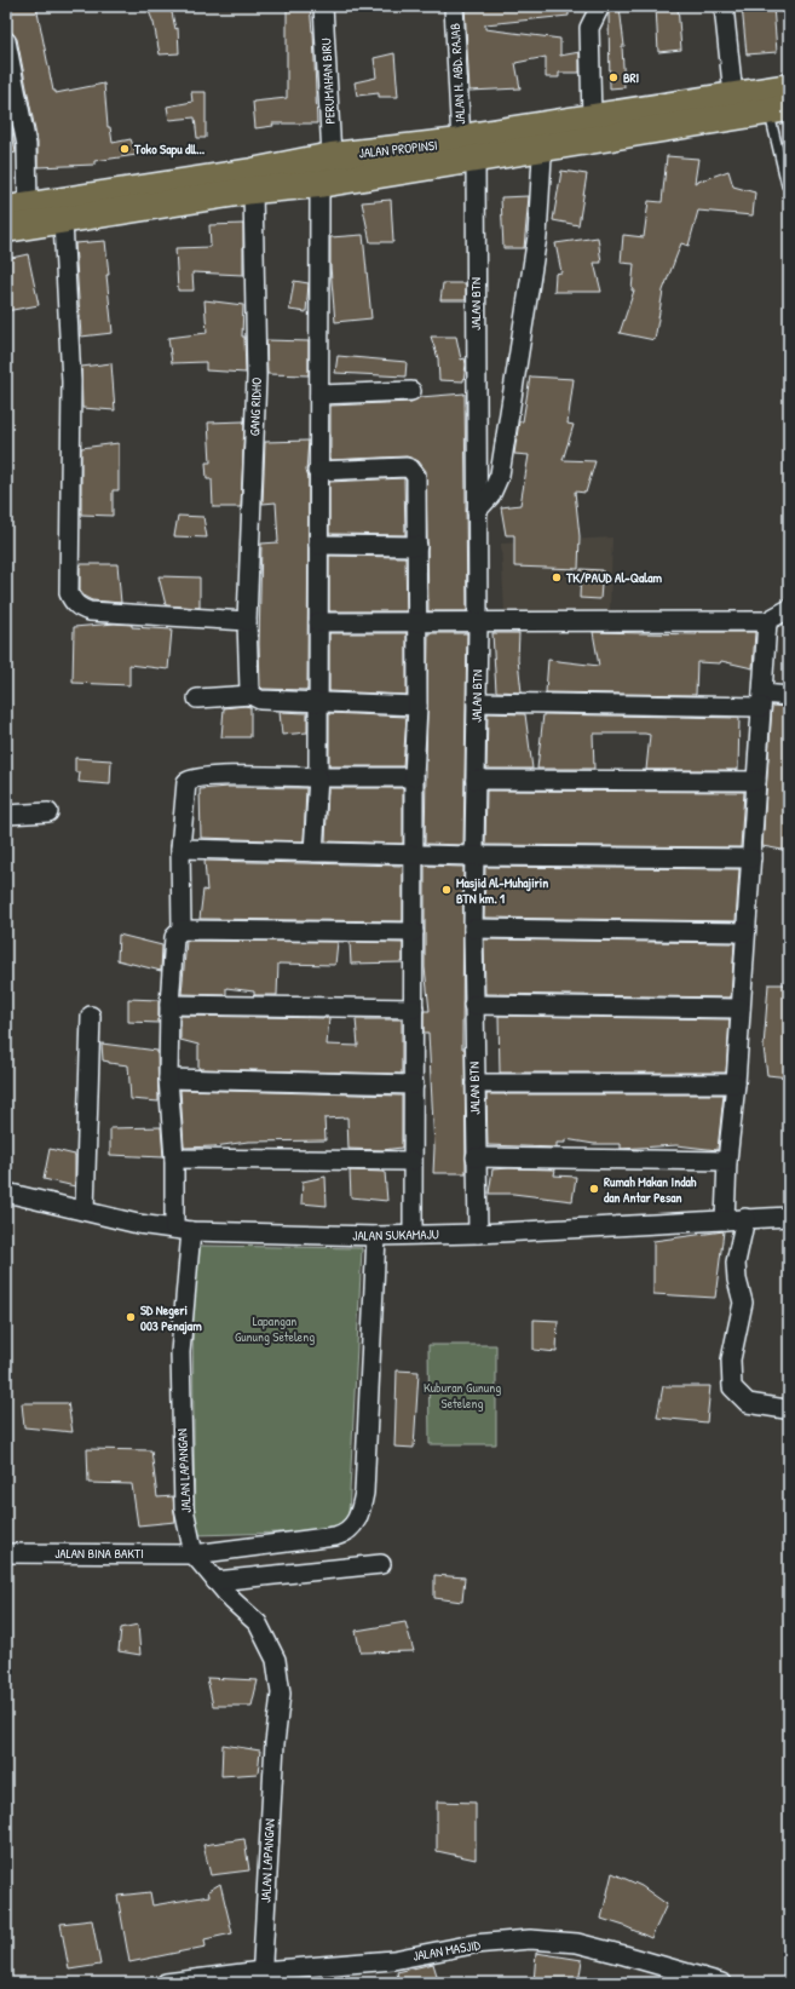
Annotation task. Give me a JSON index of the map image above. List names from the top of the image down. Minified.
{"streets":{"highway":["JALAN PROPINSI"],"street":["JALAN H. ABD. RAJAB","PERUMAHAN BIRU","JALAN BTN","GANG RIDHO","JALAN SUKAMAJU","JALAN LAPANGAN","JALAN BINA BAKTI","JALAN MASJID"]},"crossings":[["JALAN H. ABD. RAJAB","JALAN PROPINSI"],["JALAN H. ABD. RAJAB","JALAN BTN"],["PERUMAHAN BIRU","JALAN PROPINSI"],["JALAN PROPINSI","JALAN BTN"],["JALAN BTN","JALAN SUKAMAJU"],["JALAN SUKAMAJU","JALAN LAPANGAN"],["JALAN SUKAMAJU","JALAN BINA BAKTI"],["JALAN LAPANGAN","JALAN BINA BAKTI"],["JALAN LAPANGAN","JALAN MASJID"]],"parks":["Lapangan Gunung Seteleng","Kuburan Gunung Seteleng"],"places":["BRI","Toko Sapu dll...","TK/PAUD Al-Qalam","Masjid Al-Muhajirin BTN km. 1","Rumah Makan Indah dan Antar Pesan","SD Negeri 003 Penajam"]}
